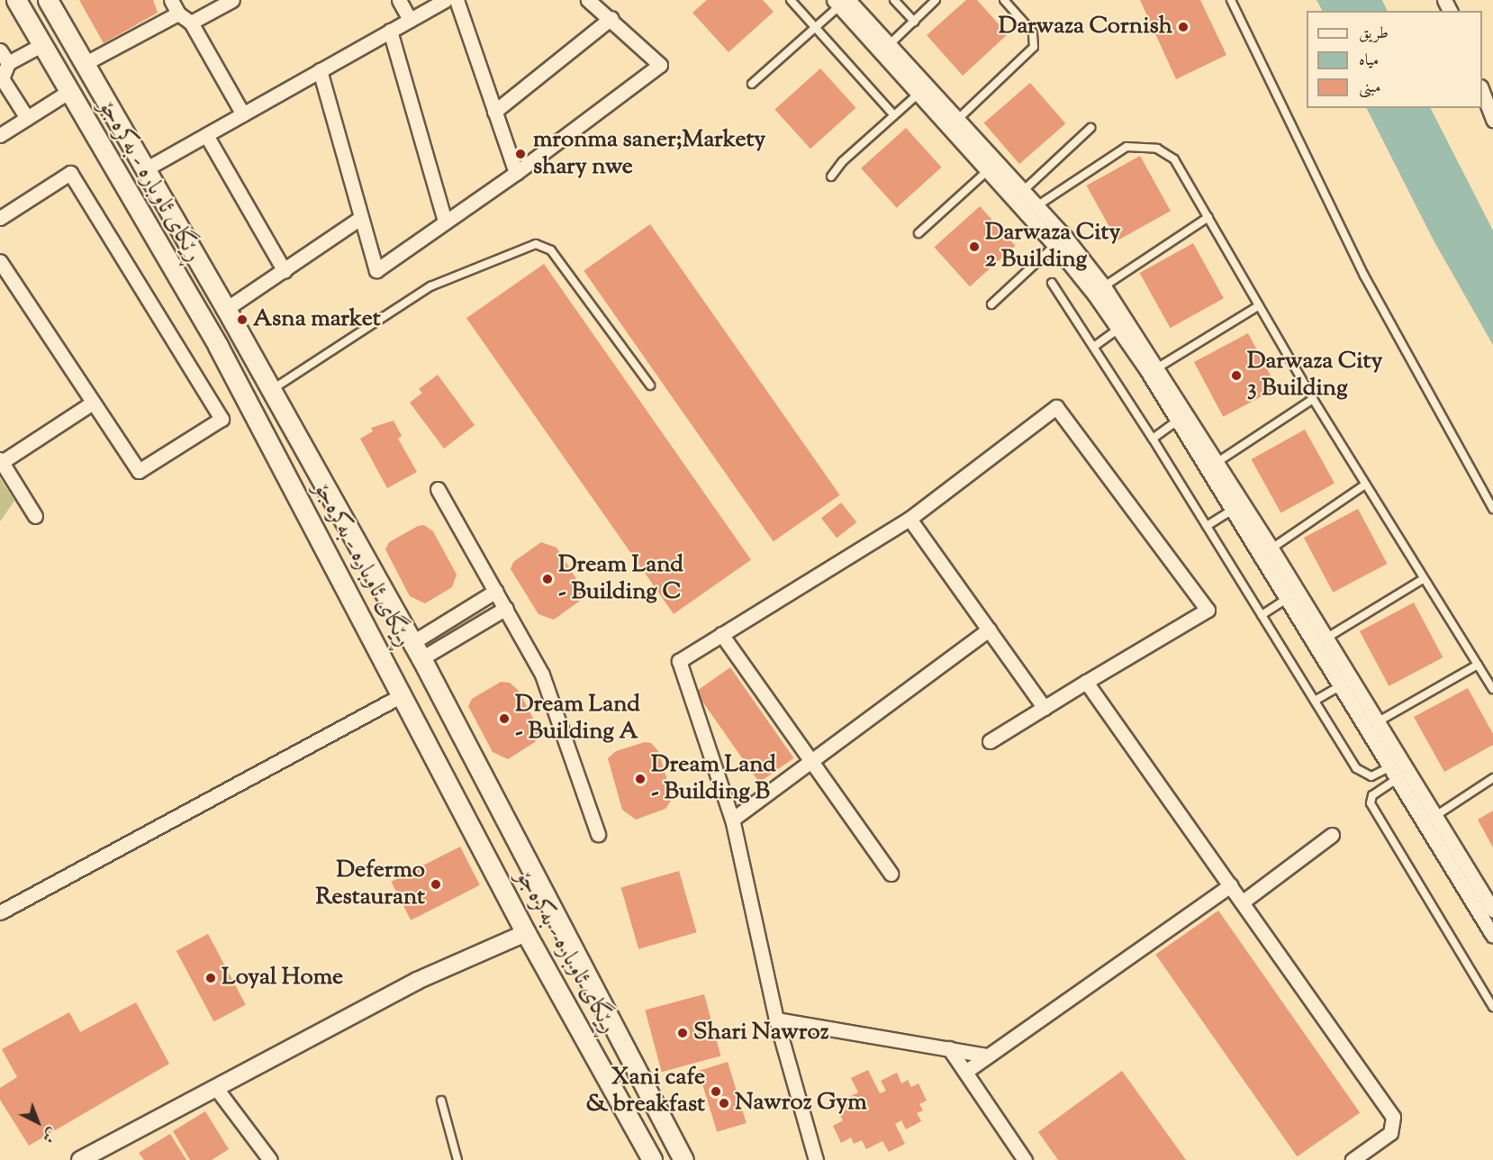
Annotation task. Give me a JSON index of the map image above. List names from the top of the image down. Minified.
{"streets":{"main road":["ڕێگای ئاوبارە - بەکرەجۆ"]},"places":["Darwaza Cornish","mronma saner;Markety shary nwe","Darwaza City 2 Building","Asna market","Darwaza City 3 Building","Dream Land - Building C","Dream Land - Building A","Dream Land - Building B","Defermo Restaurant","Loyal Home","Shari Nawroz","Xani cafe & breakfast","Nawroz Gym"],"legend":["طريق","مياه","مبنى"],"north":"bottom right"}
